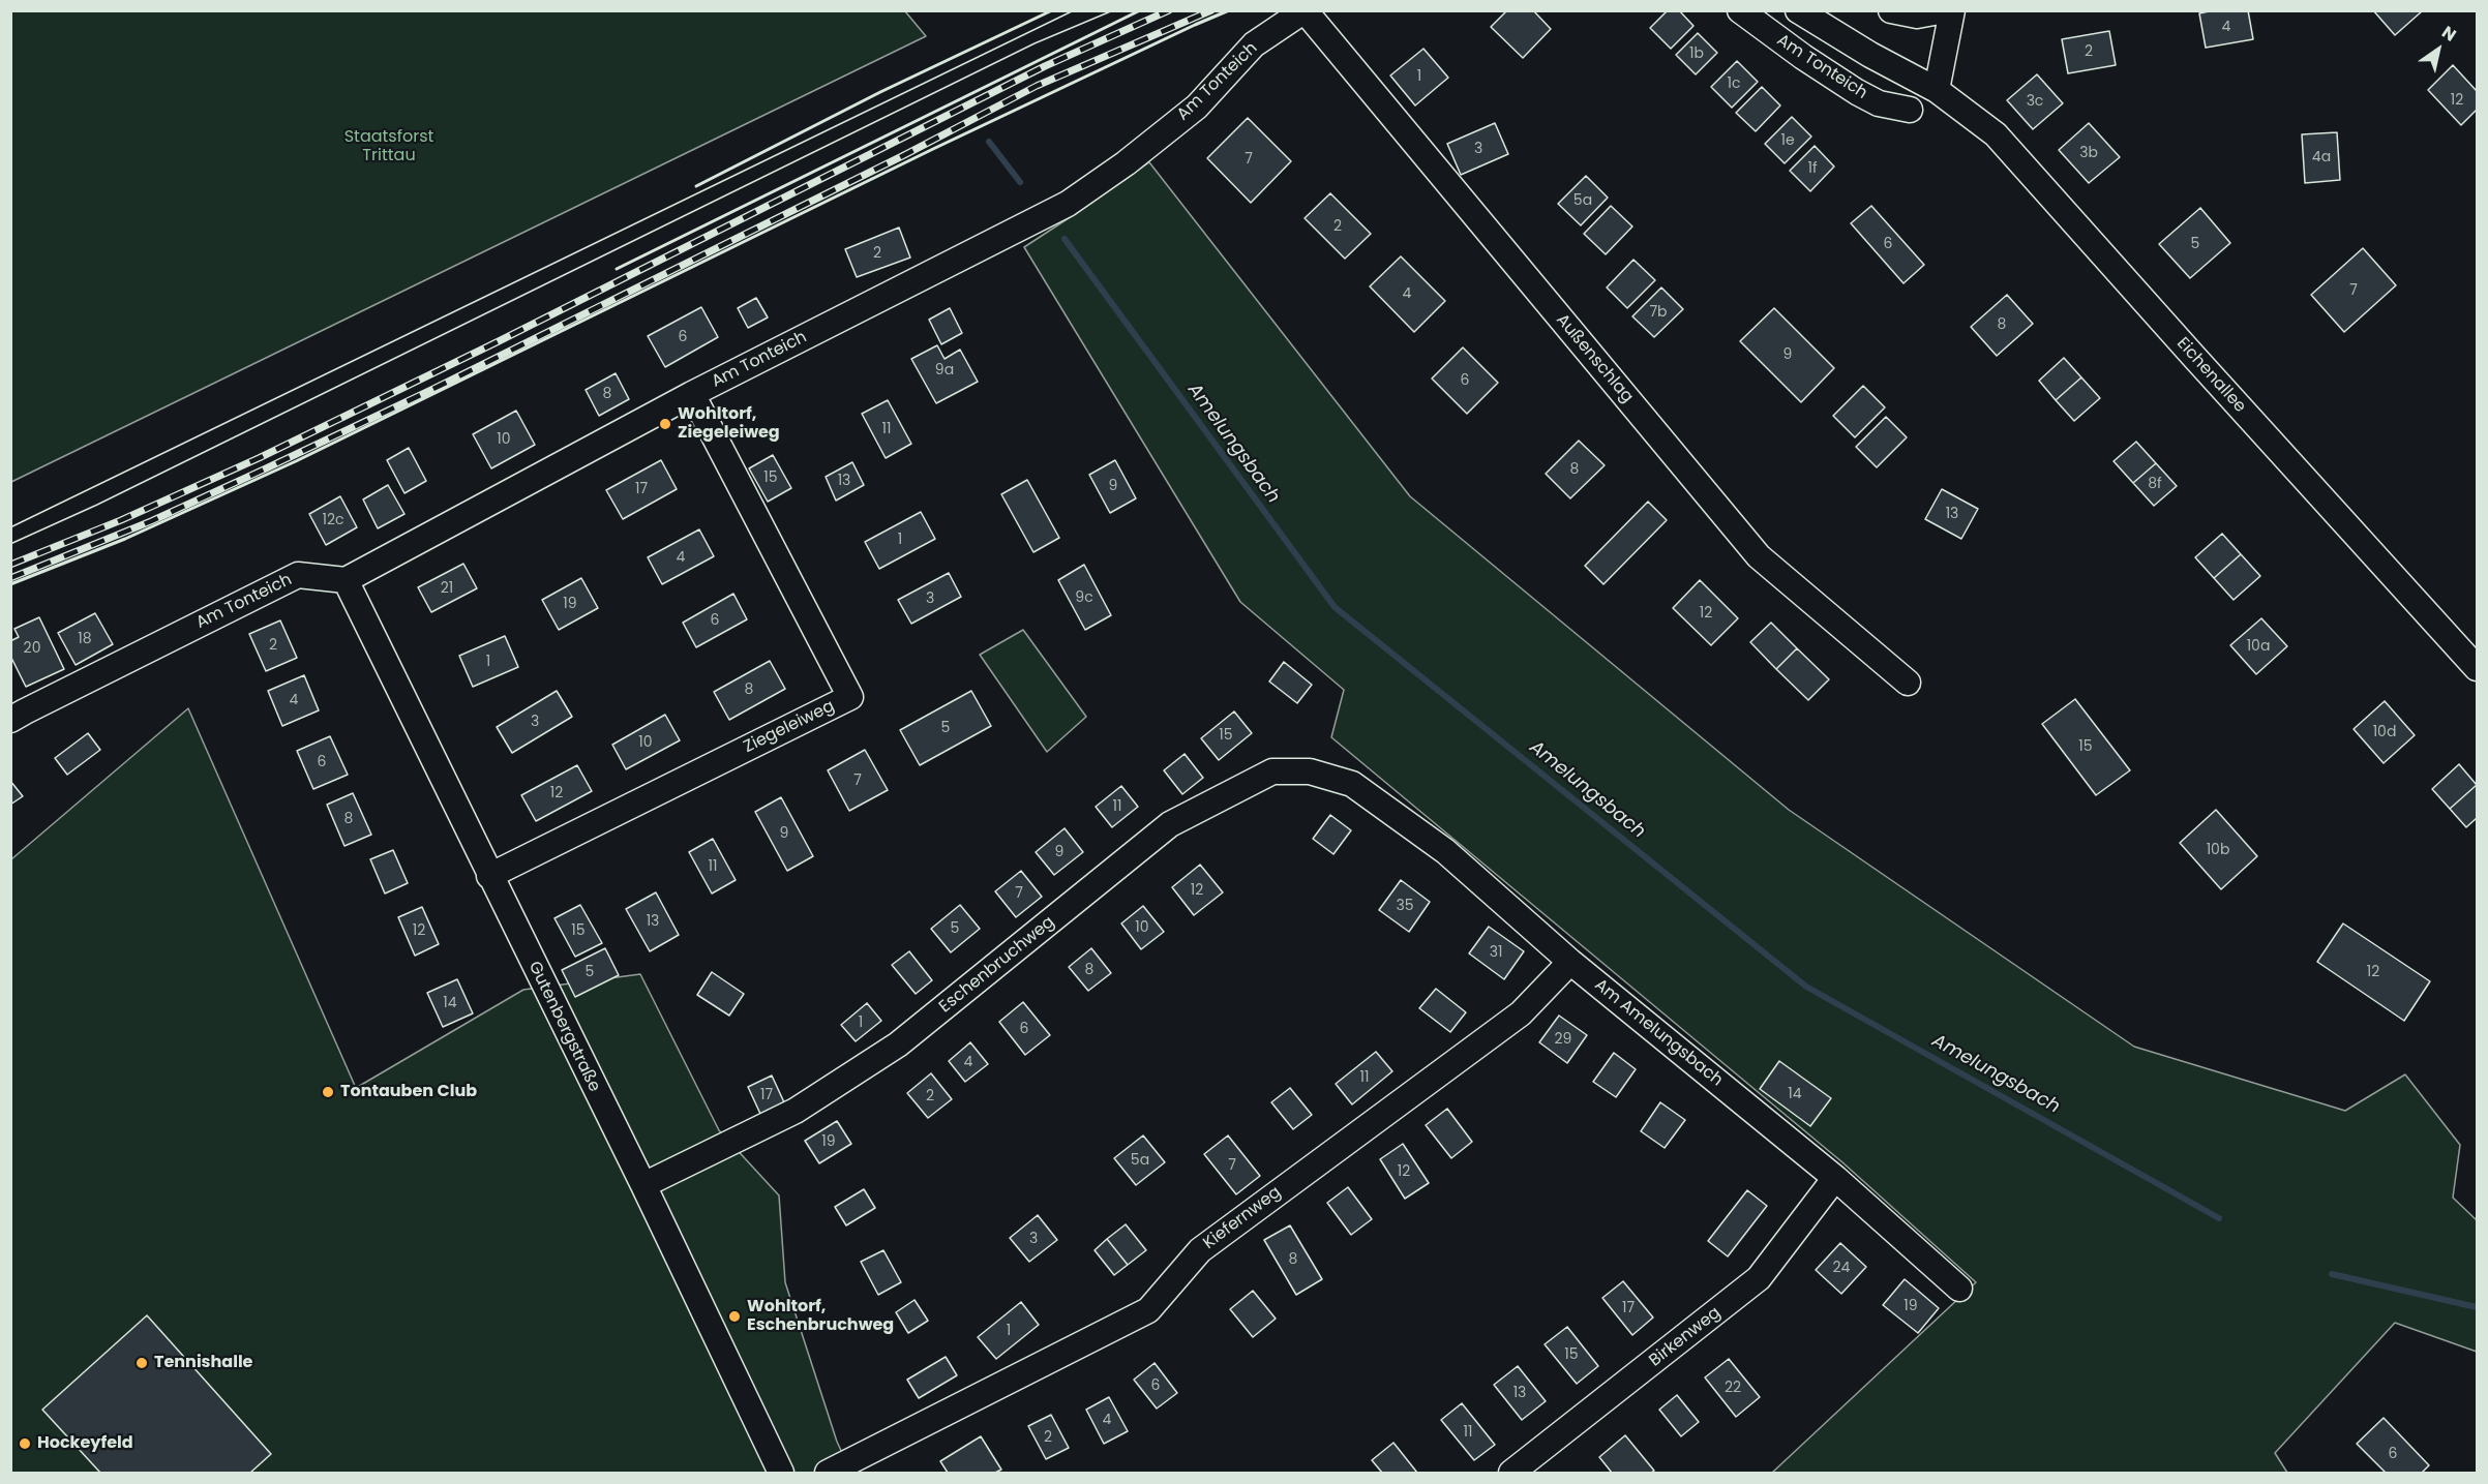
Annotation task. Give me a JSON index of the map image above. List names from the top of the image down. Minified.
{"streets":{"street":["Am Tonteich","Außenschlag","Eichenallee","Ziegeleiweg","Eschenbruchweg","Gutenbergstraße","Am Amelungsbach","Kiefernweg","Birkenweg"]},"crossings":[["Am Tonteich","Außenschlag"],["Am Tonteich","Ziegeleiweg"],["Am Tonteich","Gutenbergstraße"],["Ziegeleiweg","Gutenbergstraße"],["Eschenbruchweg","Gutenbergstraße"],["Eschenbruchweg","Am Amelungsbach"],["Am Amelungsbach","Kiefernweg"],["Am Amelungsbach","Birkenweg"]],"water":["Amelungsbach"],"parks":["Staatsforst Trittau"],"places":["Wohltorf, Ziegeleiweg","Tontauben Club","Wohltorf, Eschenbruchweg","Tennishalle","Hockeyfeld"],"house_numbers":["4","2","1b","1","1c","12","3c","1e","3","3b","4a","7","1f","5a","2","6","5","2","7","4","7b","8","6","9","9a","6","8","11","10","8","15","13","8f","9","17","13","12c","1","4","21","9c","3","19","12","6","18","2","10a","20","1","8","4","3","5","10d","15","10","15","6","7","12","11","8","9","10b","9","11","12","7","35","13","10","5","12","15","31","8","5","12","14","1","6","29","4","11","14","17","2","19","5a","7","12","3","8","24","19","17","1","15","6","22","13","4","11","2","6"],"north":"top right"}
